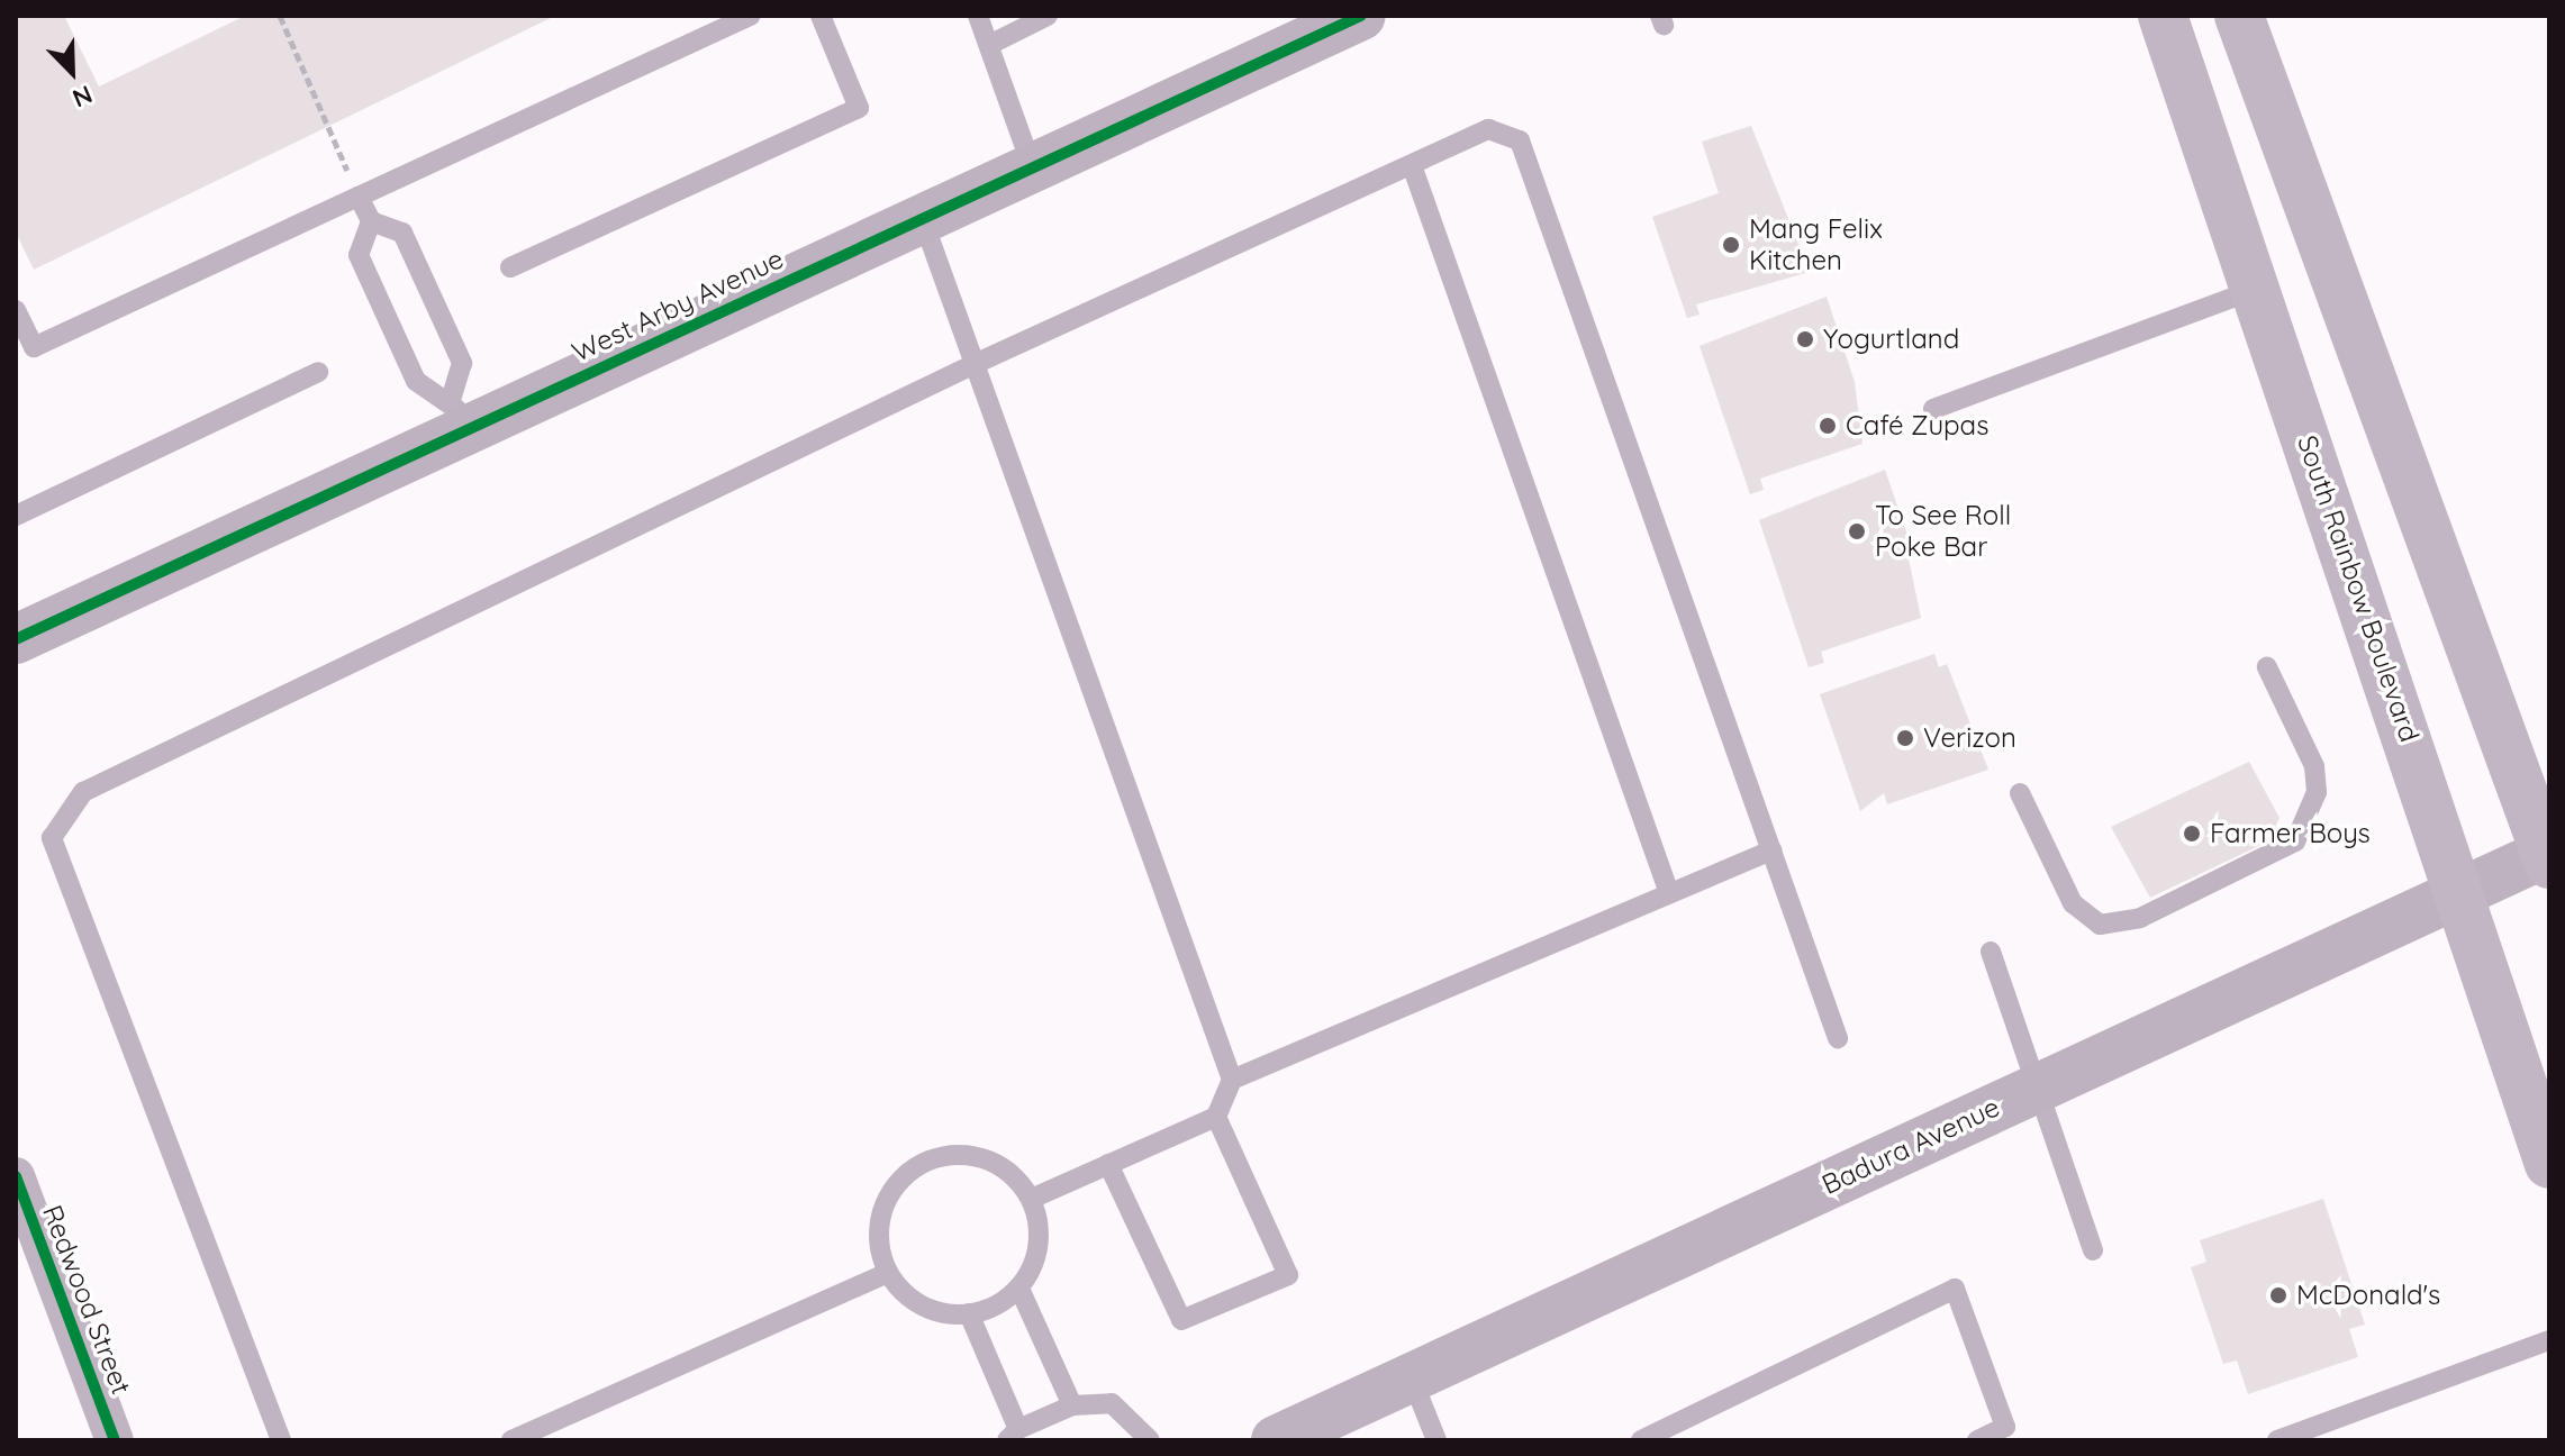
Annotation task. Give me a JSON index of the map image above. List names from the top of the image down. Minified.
{"streets":{"main road":["South Rainbow Boulevard"],"street":["West Arby Avenue","Badura Avenue","Redwood Street"]},"crossings":[["South Rainbow Boulevard","Badura Avenue"]],"places":["Mang Felix Kitchen","Yogurtland","Café Zupas","To See Roll Poke Bar","Verizon","Farmer Boys","McDonald's"],"north":"bottom right"}
